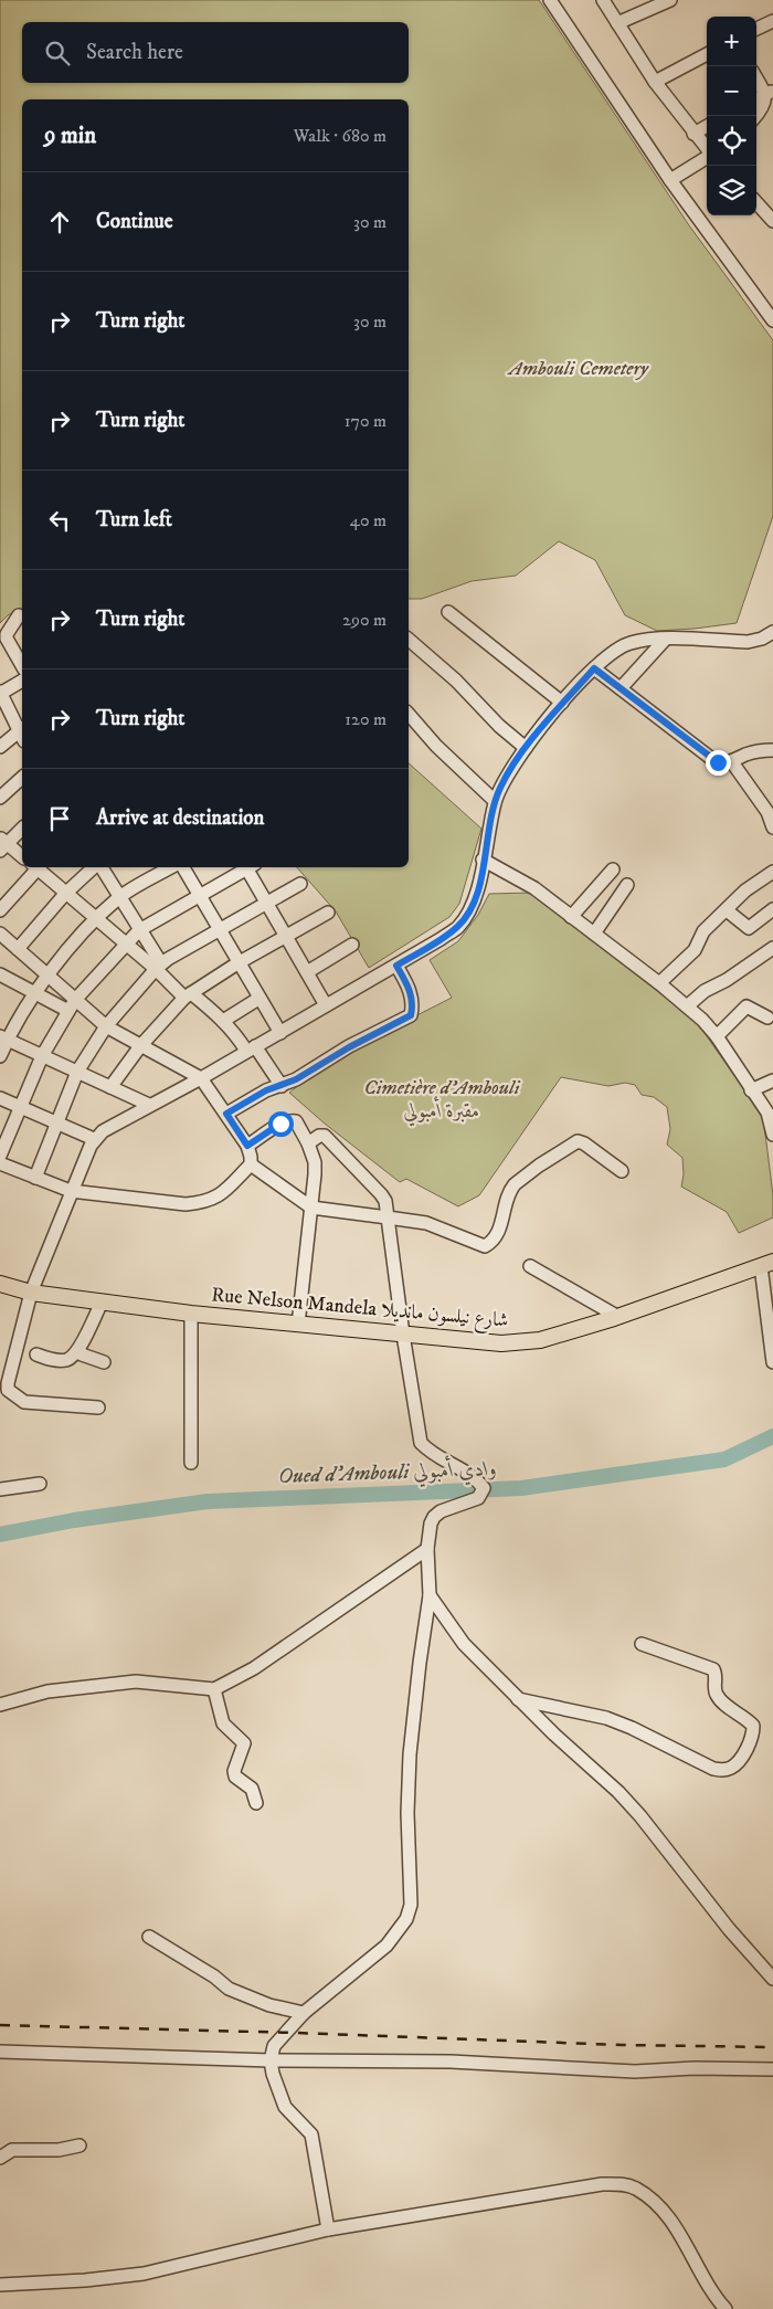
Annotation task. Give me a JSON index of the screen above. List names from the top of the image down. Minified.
{"streets":{"main road":["Rue Nelson Mandela شارع نيلسون مانديلا"]},"water":["Oued d'Ambouli وادي أمبولي"],"parks":["Ambouli Cemetery","Cimetière d'Ambouli مقبرة أمبولي"],"page":{"map_buttons":["+","−"],"search":"Search here","heading":["9 min","Walk · 680 m"],"list":[["Continue","30 m"],["Turn right","30 m"],["Turn right","170 m"],["Turn left","40 m"],["Turn right","290 m"],["Turn right","120 m"],"Arrive at destination"]}}
